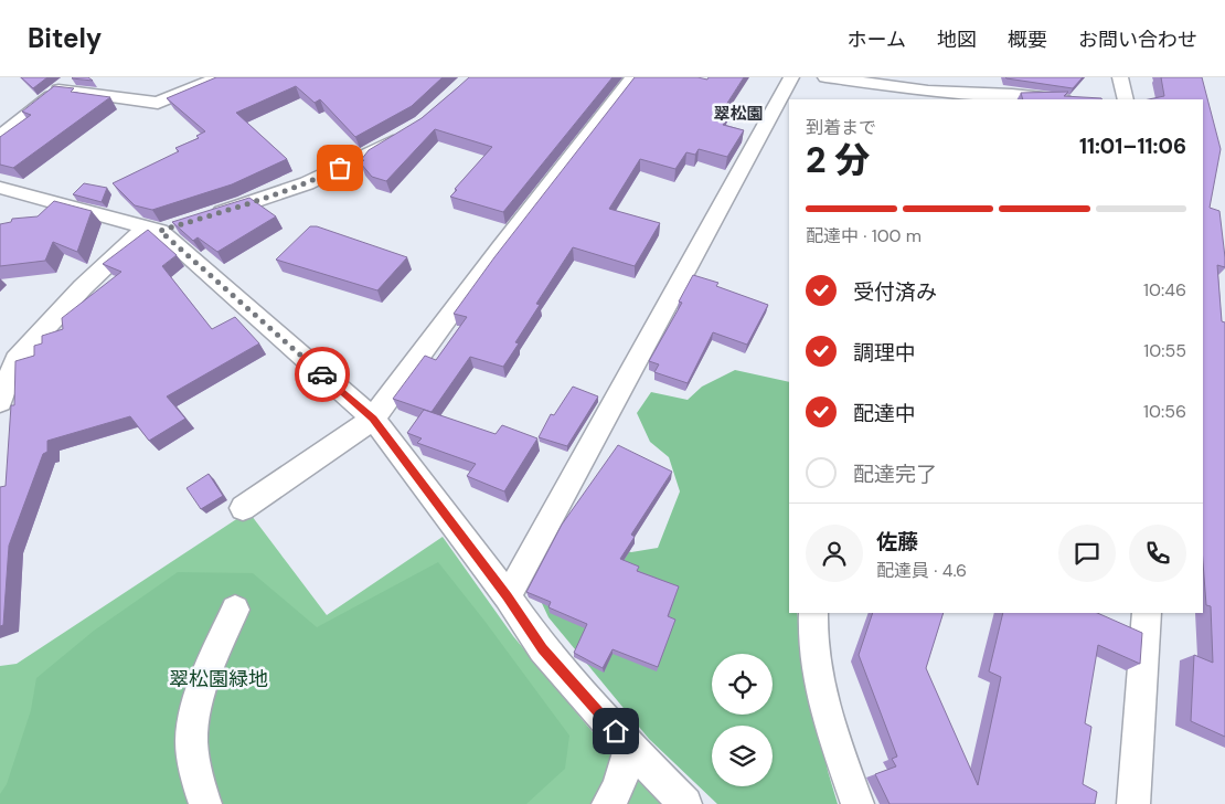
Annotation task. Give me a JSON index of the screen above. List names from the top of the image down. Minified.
{"districts":["翠松園"],"parks":["翠松園緑地"],"page":{"header":"Bitely","nav":["ホーム","地図","概要","お問い合わせ"],"heading":["2 分","到着まで","11:01–11:06"],"panel":["佐藤","配達員 · 4.6"],"bar":"配達中 · 100 m","list":[["受付済み","10:46"],["調理中","10:55"],["配達中","10:56"],"配達完了"]}}
